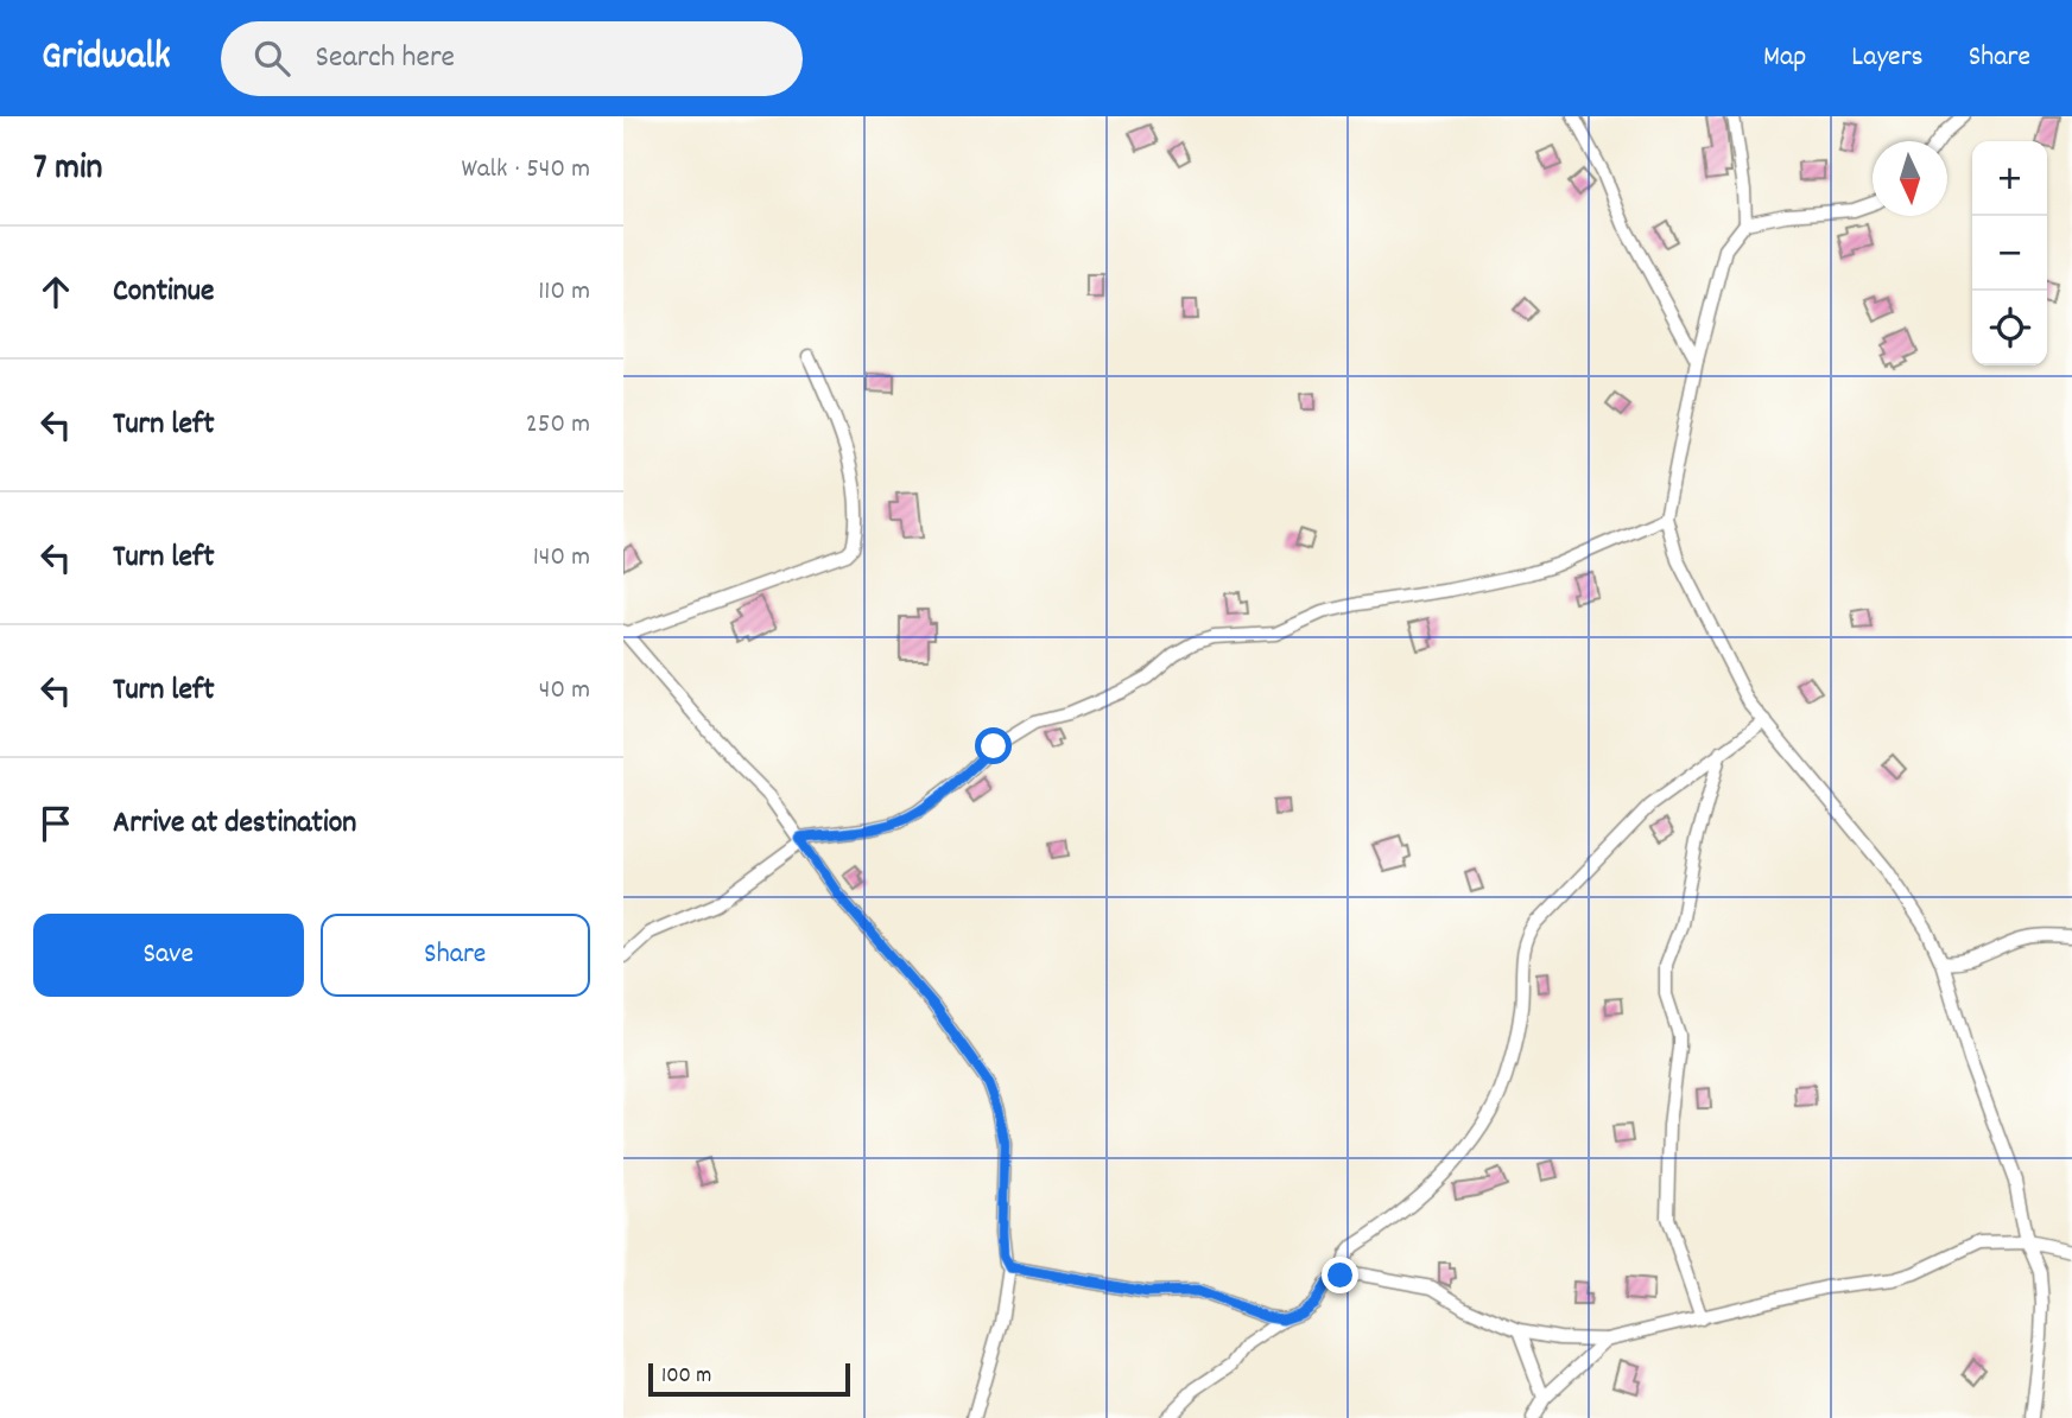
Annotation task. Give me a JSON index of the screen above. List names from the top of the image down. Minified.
{"scale_bar":"100 m","north":"bottom","page":{"header":"Gridwalk","search":"Search here","nav":["Map","Layers","Share"],"heading":["7 min","Walk · 540 m"],"map_buttons":["+","−"],"list":[["Continue","110 m"],["Turn left","250 m"],["Turn left","140 m"],["Turn left","40 m"],"Arrive at destination"],"buttons":["Save","Share"],"scale":"100 m"}}
